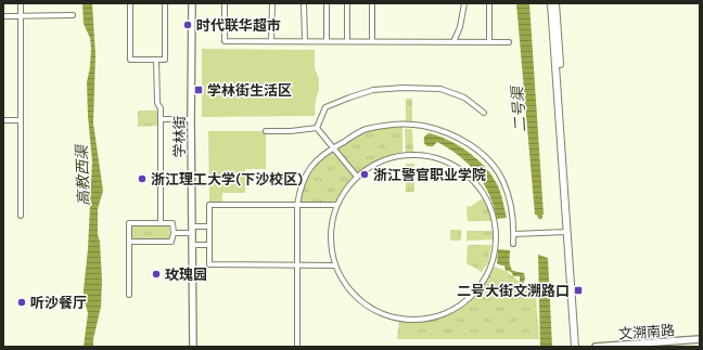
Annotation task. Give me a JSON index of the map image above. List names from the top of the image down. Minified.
{"streets":{"main road":["学林街","文溯南路"]},"water":["二号渠","高教西渠"],"places":{"other":["时代联华超市","浙江警官职业学院","浙江理工大学(下沙校区)","玫瑰园","听沙餐厅"],"transit":["学林街生活区","二号大街文溯路口"]}}
